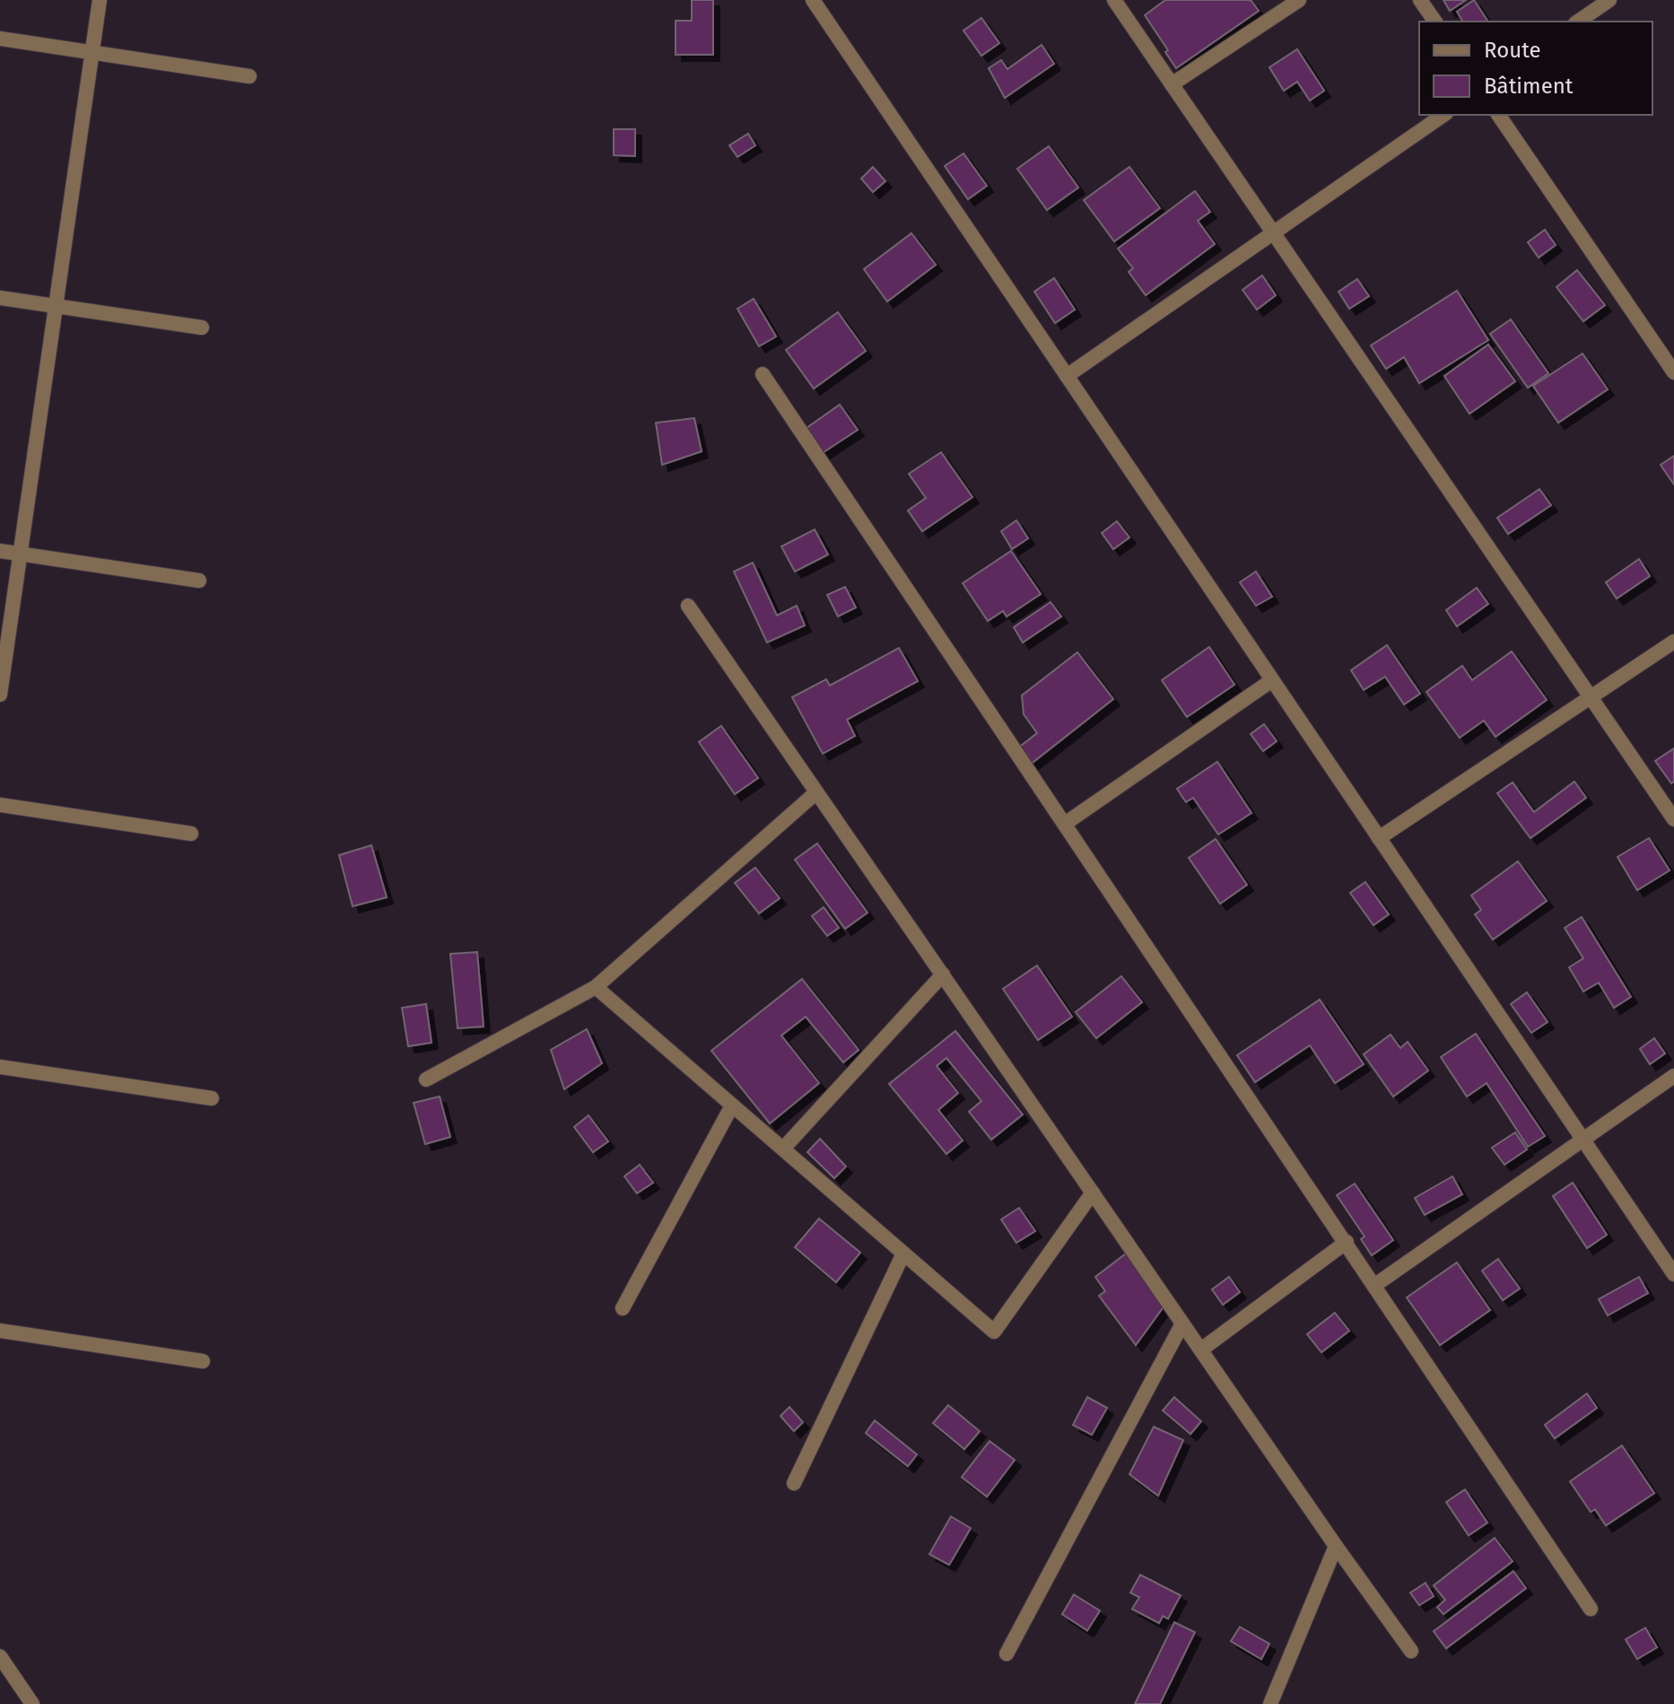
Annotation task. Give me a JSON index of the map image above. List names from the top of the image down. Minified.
{"legend":["Route","Bâtiment"]}
